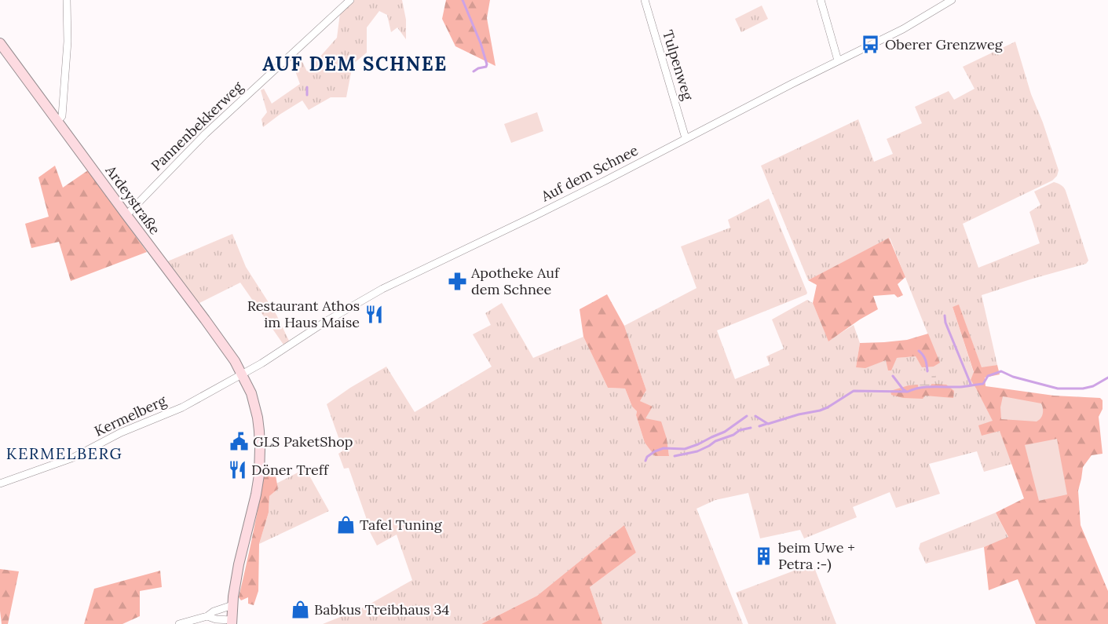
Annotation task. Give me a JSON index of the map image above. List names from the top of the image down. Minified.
{"streets":{"main road":["Ardeystraße"],"street":["Tulpenweg","Pannenbekkerweg","Auf dem Schnee","Kermelberg"]},"crossings":[["Tulpenweg","Auf dem Schnee"],["Pannenbekkerweg","Ardeystraße"],["Auf dem Schnee","Ardeystraße"],["Auf dem Schnee","Kermelberg"],["Ardeystraße","Kermelberg"]],"districts":["AUF DEM SCHNEE","KERMELBERG"],"places":{"bus stop":["Oberer Grenzweg"],"pharmacy":["Apotheke Auf dem Schnee"],"restaurant":["Restaurant Athos im Haus Maise","Döner Treff"],"public building":["GLS PaketShop"],"shop":["Tafel Tuning","Babkus Treibhaus 34"],"building":["beim Uwe + Petra :-)"]}}
